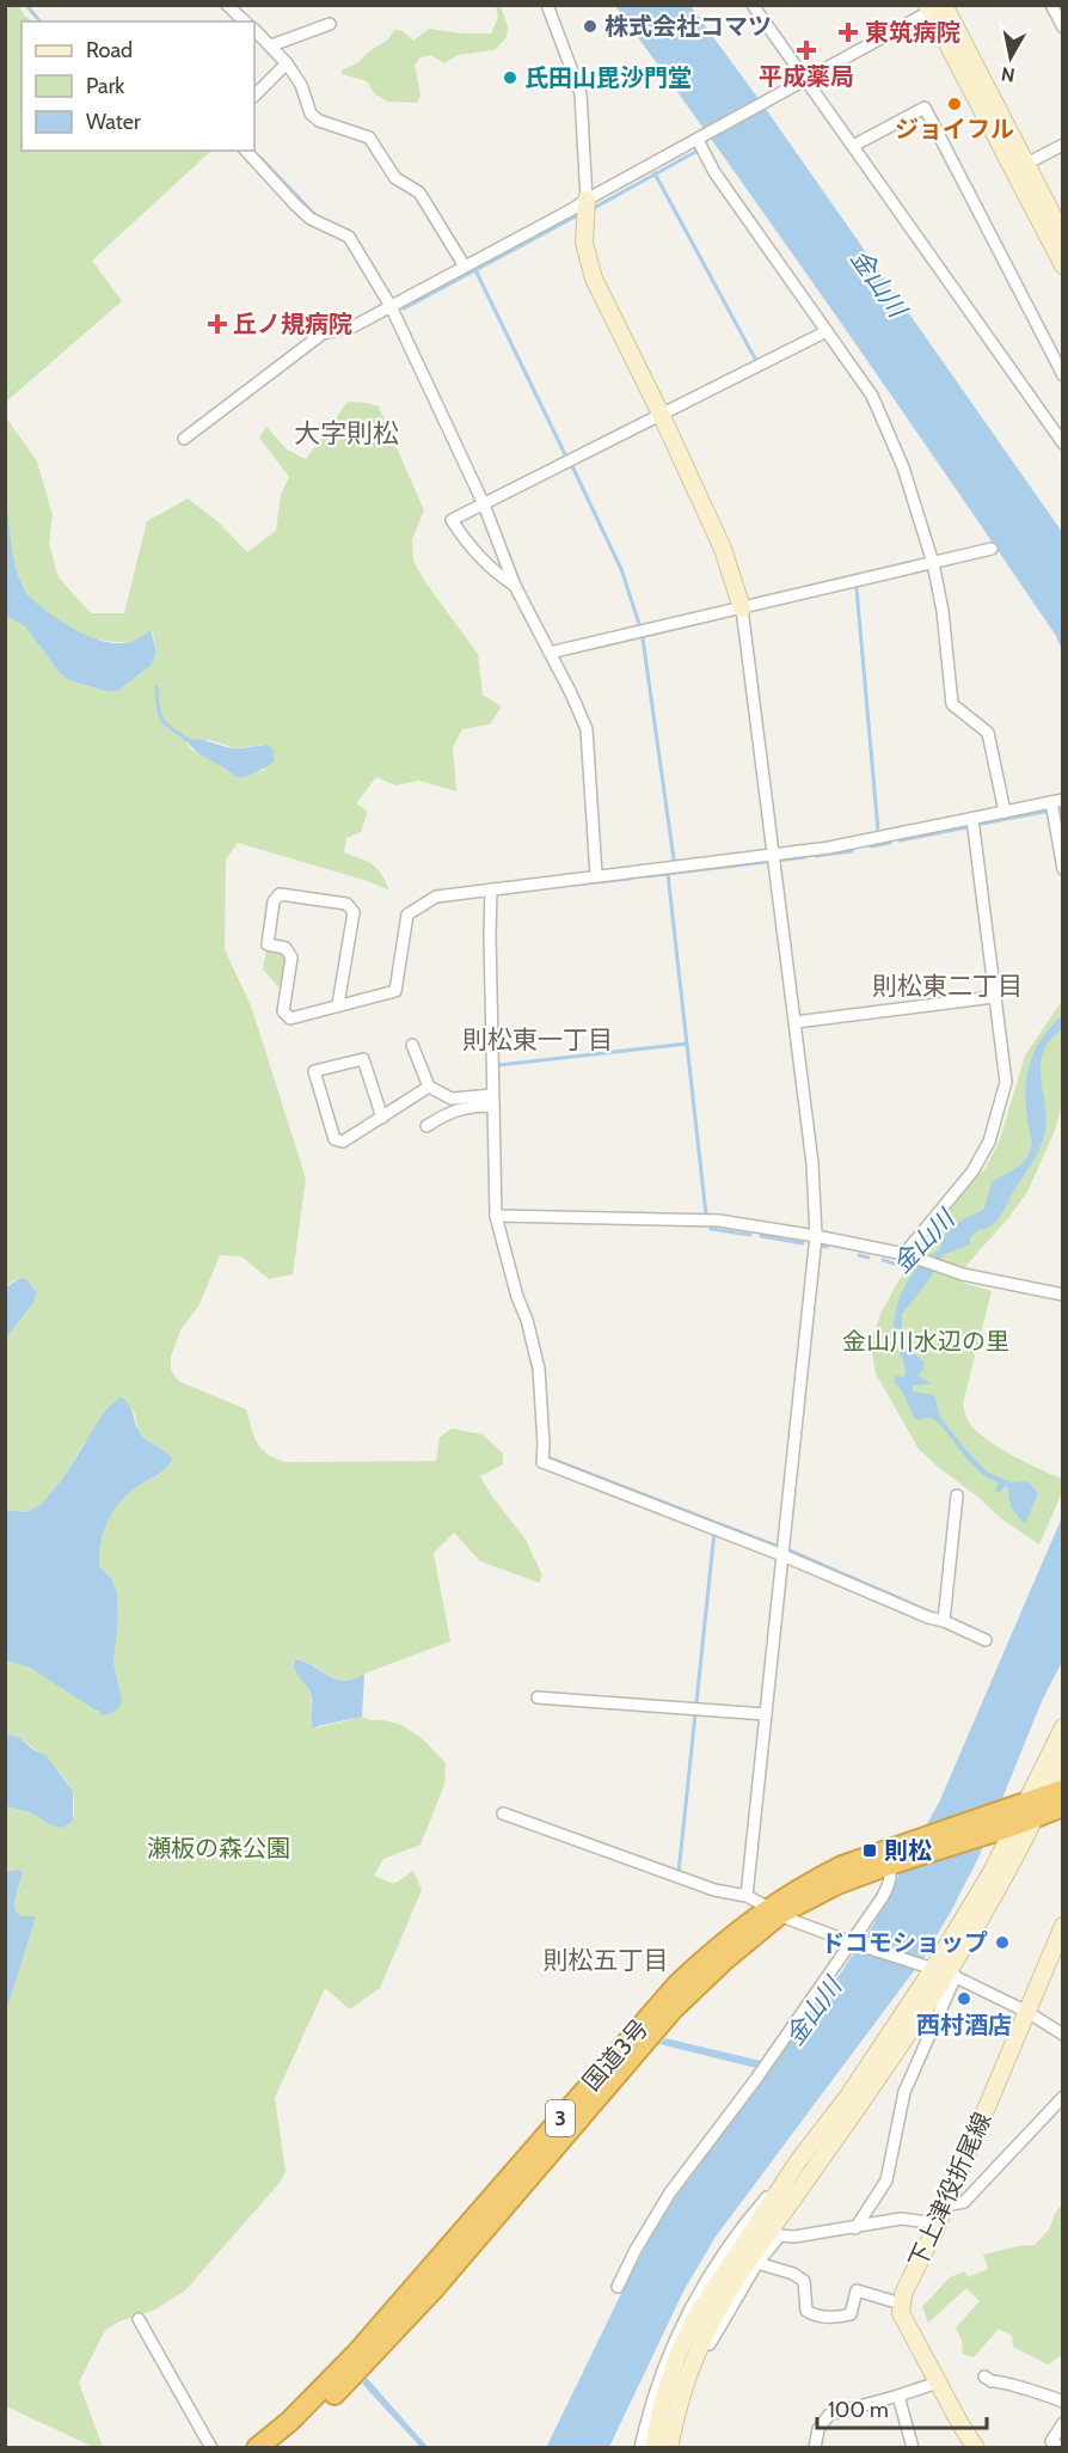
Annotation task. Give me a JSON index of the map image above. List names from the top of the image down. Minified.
{"streets":{"highway":["国道3号","3"],"street":["下上津役折尾線"]},"districts":["大字則松","則松東二丁目","則松東一丁目","則松五丁目"],"water":["金山川"],"parks":["金山川水辺の里","瀬板の森公園"],"places":{"other":["株式会社コマツ","氏田山毘沙門堂","ジョイフル","ドコモショップ","西村酒店"],"health":["東筑病院","平成薬局","丘ノ規病院"],"transit":["則松"]},"legend":["Road","Park","Water"],"scale_bar":"100 m","north":"bottom"}
